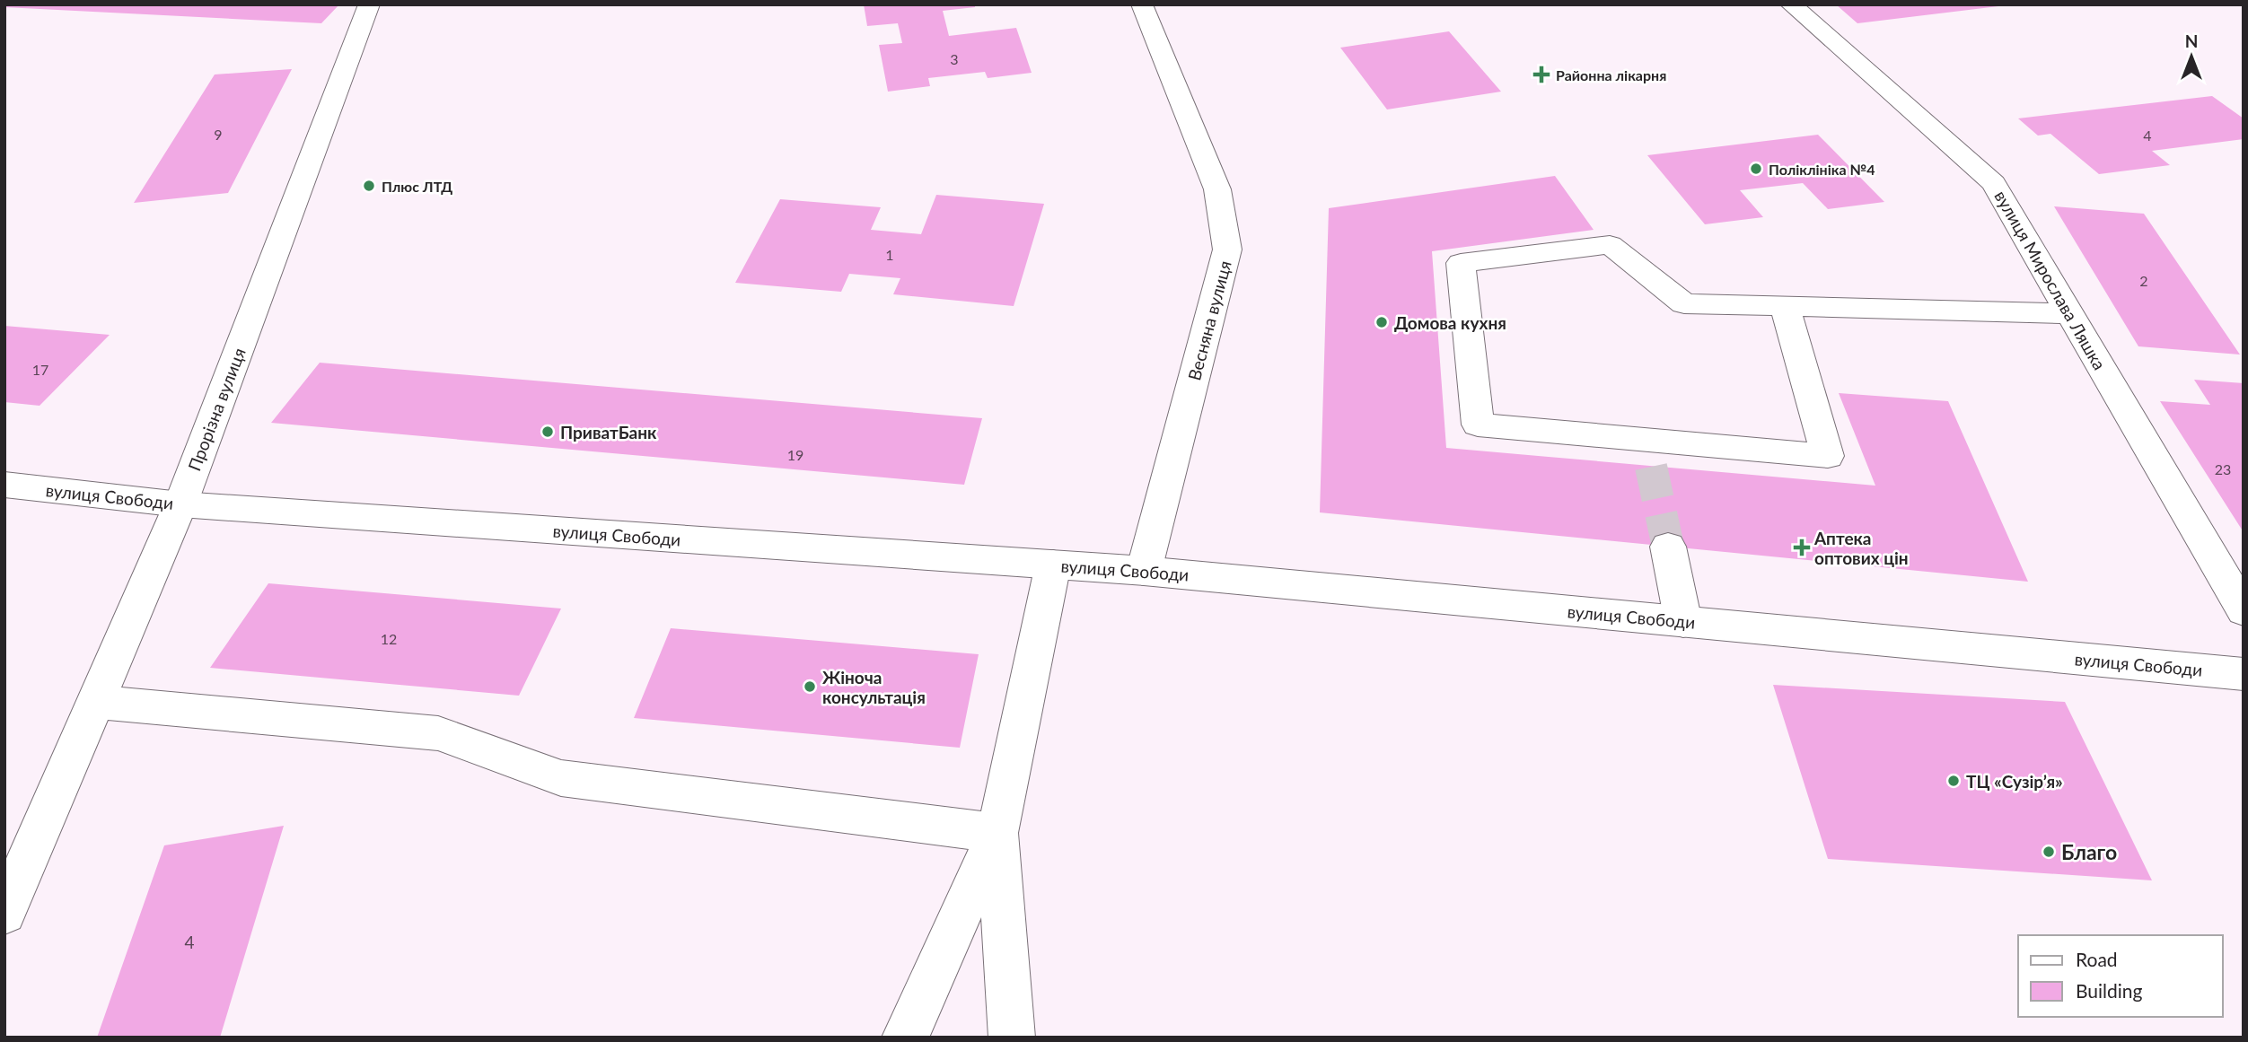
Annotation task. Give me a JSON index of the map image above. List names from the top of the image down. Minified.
{"streets":{"street":["вулиця Мирослава Ляшка","Весняна вулиця","Прорізна вулиця","вулиця Свободи"]},"crossings":[["Весняна вулиця","вулиця Свободи"],["Прорізна вулиця","вулиця Свободи"]],"places":{"health":["Районна лікарня","Аптека оптових цін"],"other":["Поліклініка №4","Плюс ЛТД","Домова кухня","ПриватБанк","Жіноча консультація","ТЦ «Сузір’я»","Благо"]},"house_numbers":["3","9","4","1","2","17","19","23","12","4"],"legend":["Road","Building"],"north":"top"}
